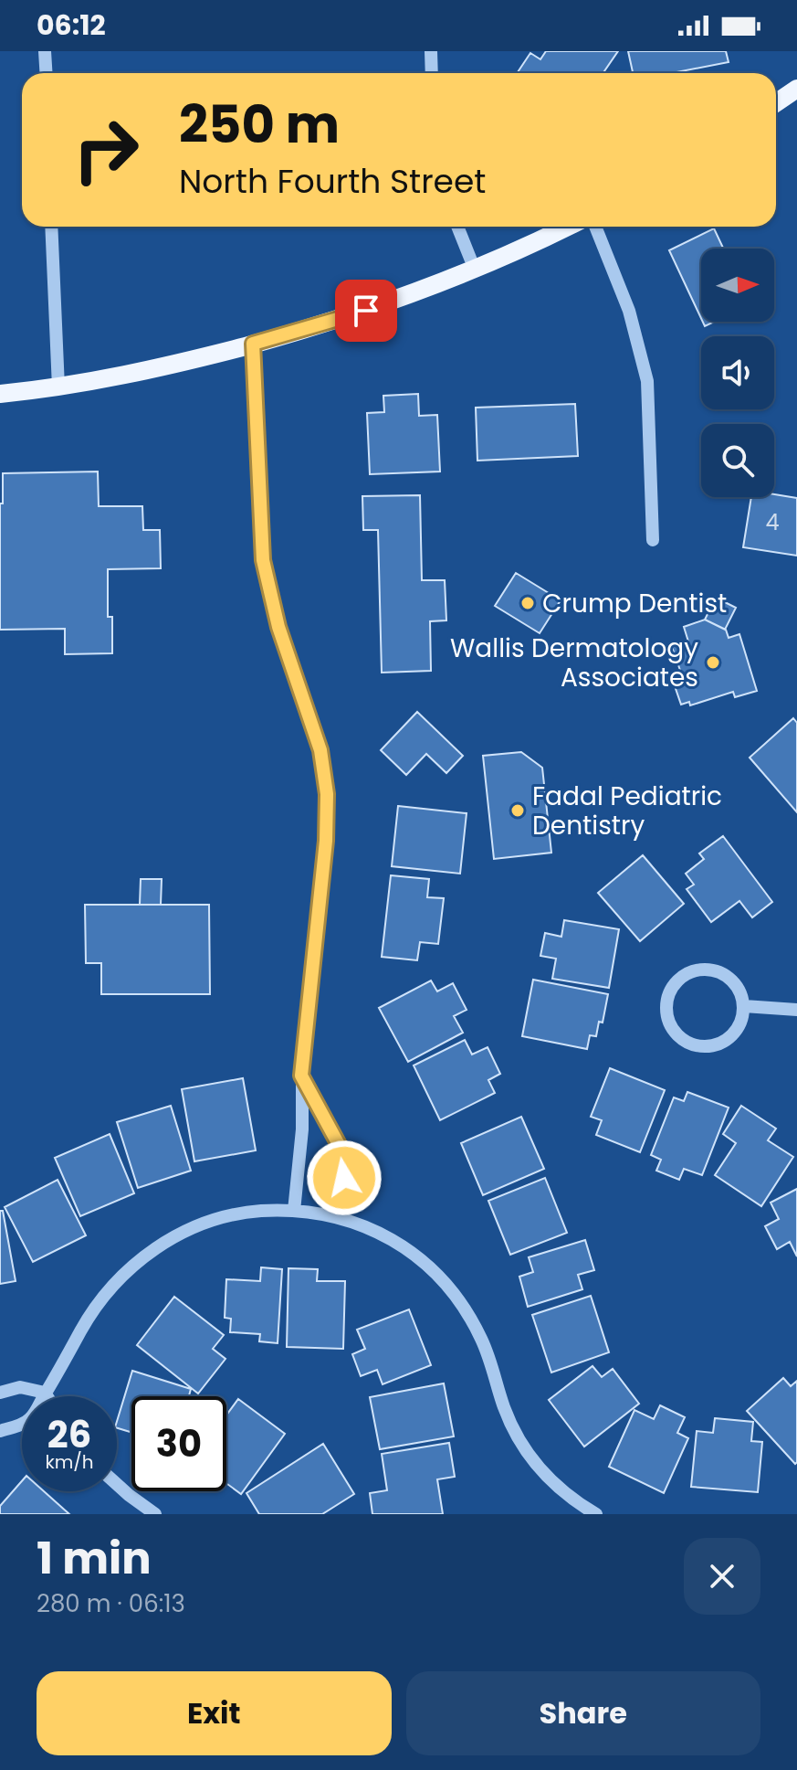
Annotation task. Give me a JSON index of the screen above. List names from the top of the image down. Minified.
{"places":["Crump Dentist","Wallis Dermatology Associates","Fadal Pediatric Dentistry"],"house_numbers":["4"],"north":"right","page":{"status":"06:12","turn":["250 m","North Fourth Street"],"speed":"26 km/h","limit":"30","heading":["1 min","280 m · 06:13"],"buttons":["Exit","Share"]}}
